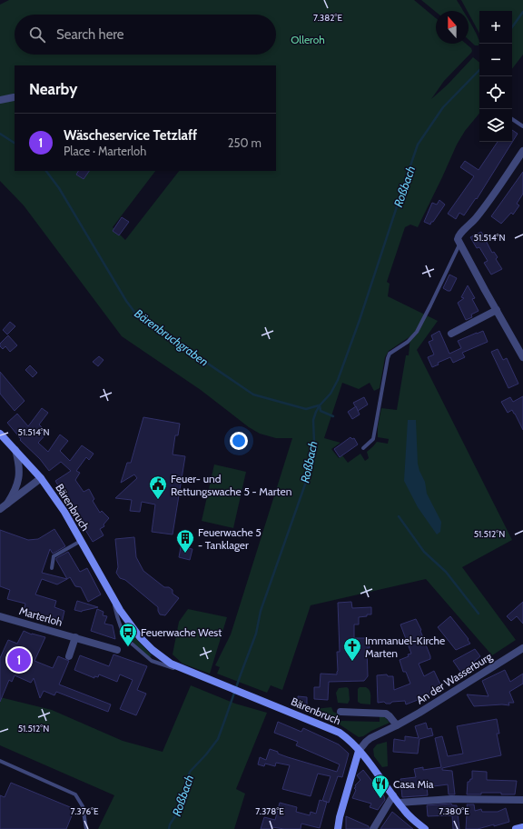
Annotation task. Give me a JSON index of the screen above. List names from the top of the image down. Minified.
{"streets":{"main road":["Bärenbruch"],"street":["Marterloh","An der Wasserburg"]},"crossings":[["Bärenbruch","An der Wasserburg"]],"water":["Roßbach","Bärenbruchgraben"],"parks":["Olleroh"],"places":{"public building":["Feuer- und Rettungswache 5 - Marten"],"building":["Feuerwache 5 - Tanklager"],"bus stop":["Feuerwache West"],"church":["Immanuel-Kirche Marten"],"restaurant":["Casa Mia"]},"north":"top","page":{"map_buttons":["+","−"],"search":"Search here","heading":"Nearby","list":[{"mark":"1","name":"Wäscheservice Tetzlaff","note":"Place · Marterloh","value":"250 m"}],"pins":"1"},"coordinates":["7.382°E","51.514°N","51.512°N","7.376°E","7.378°E","7.380°E"]}
